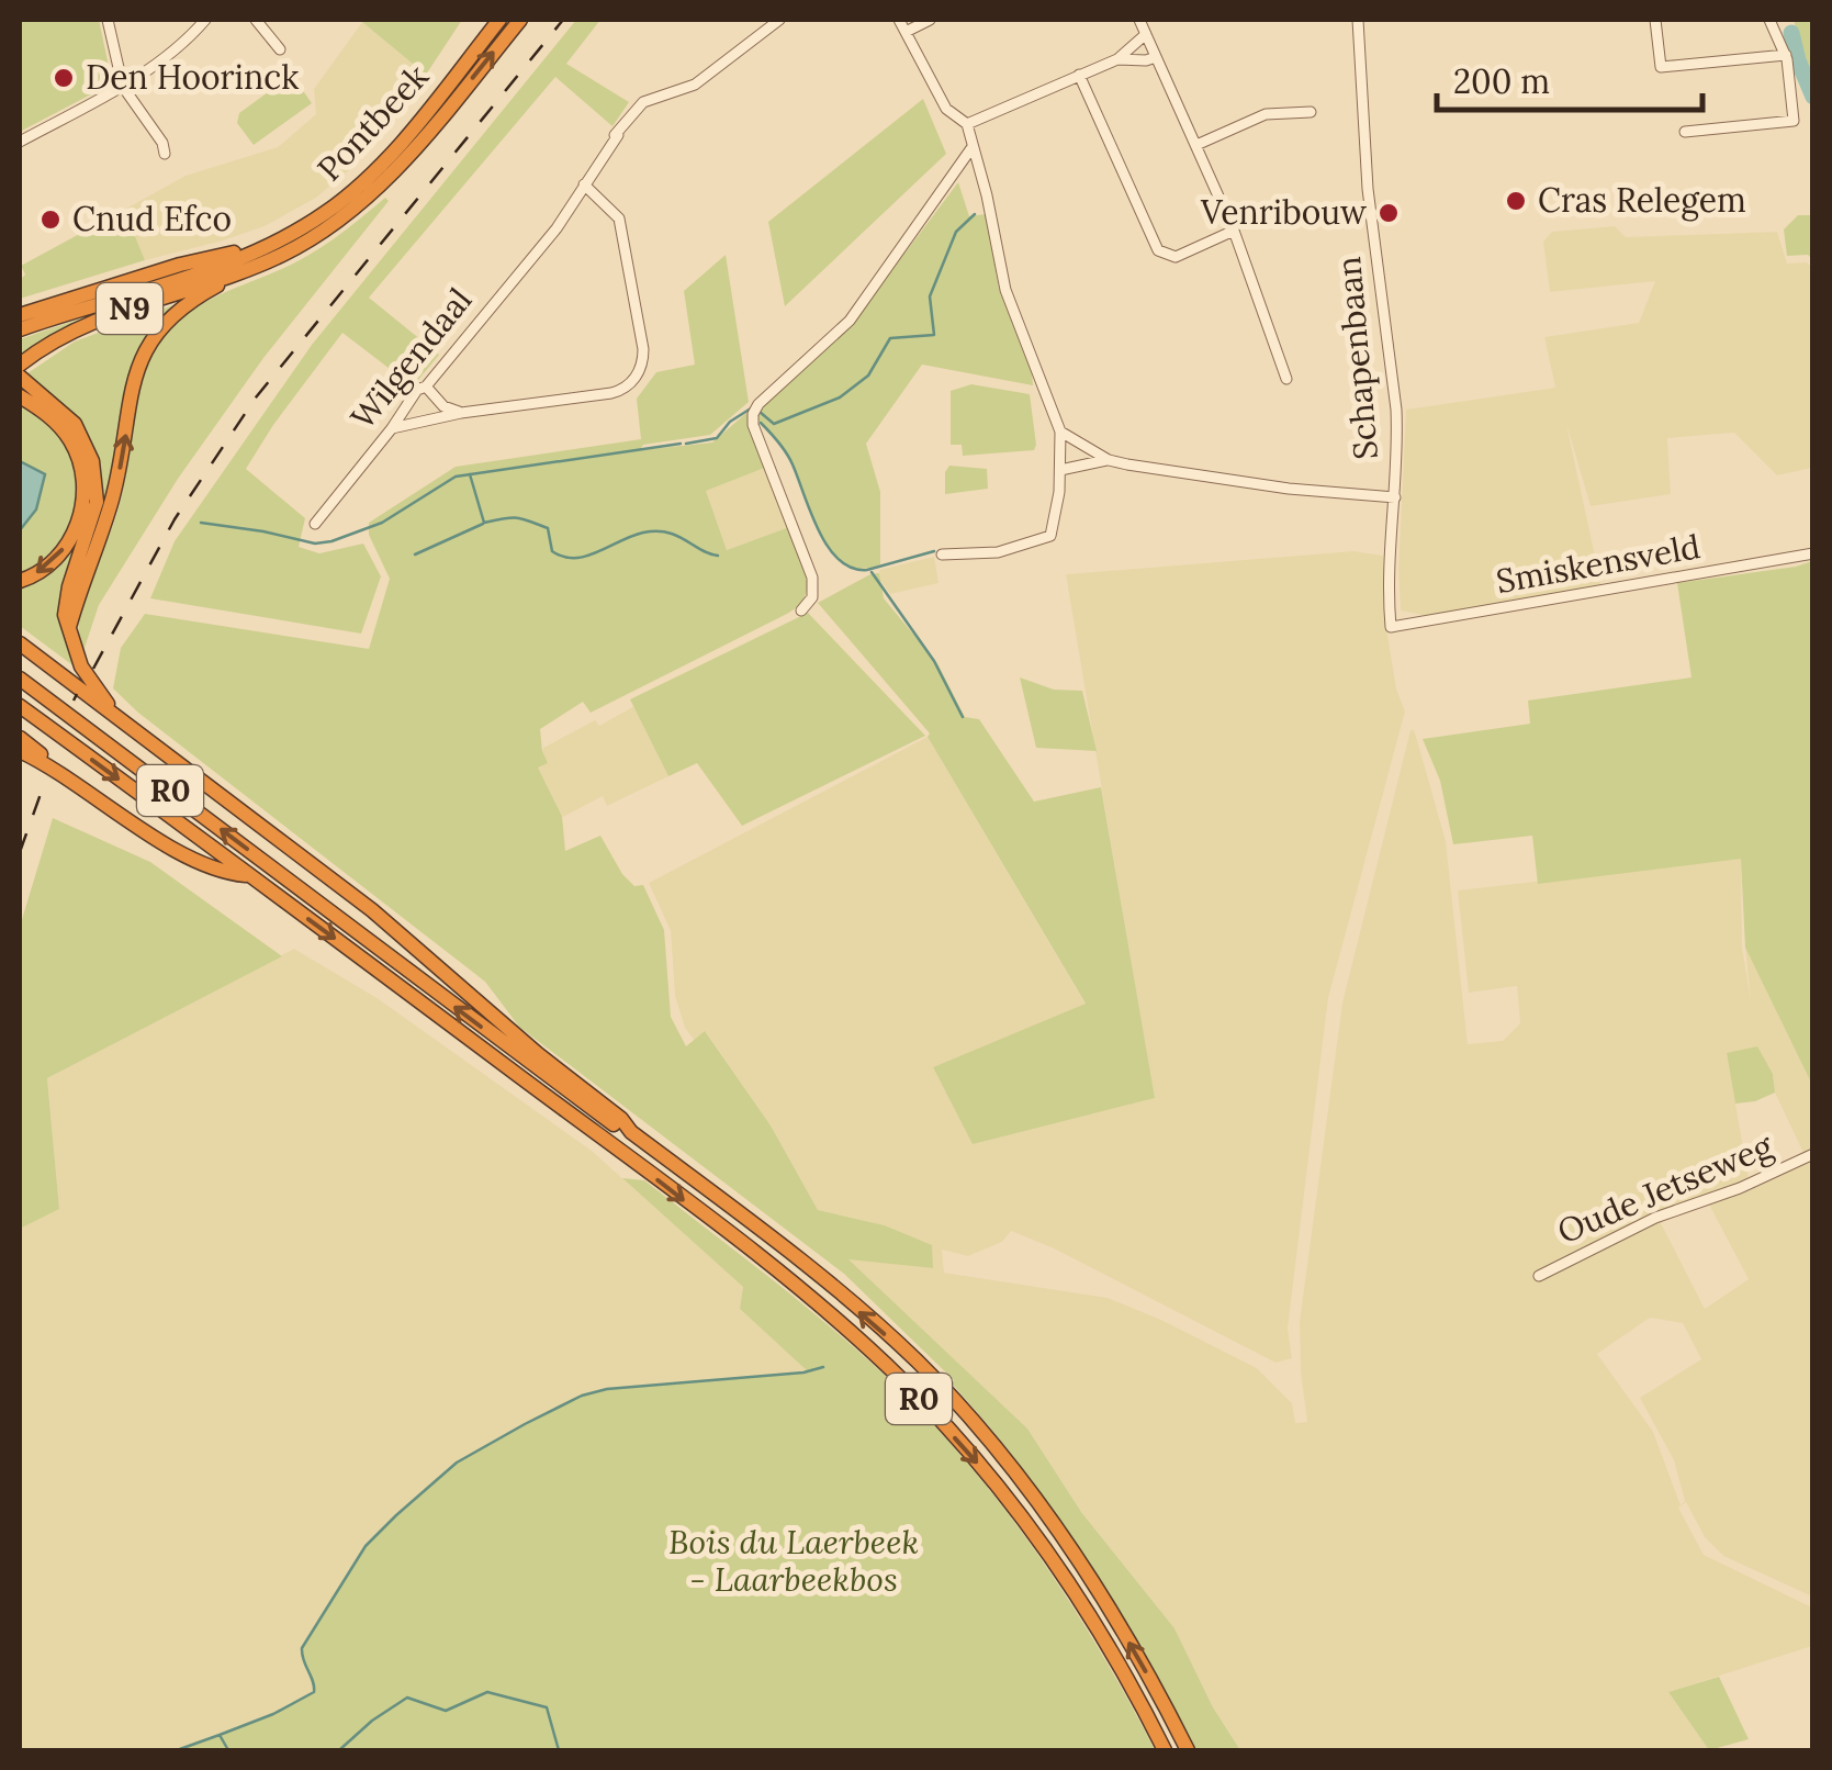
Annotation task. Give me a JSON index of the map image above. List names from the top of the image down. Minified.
{"streets":{"highway":["Pontbeek","N9","R0"],"street":["Schapenbaan","Wilgendaal","Smiskensveld","Oude Jetseweg"]},"crossings":[["Schapenbaan","Smiskensveld"]],"parks":["Bois du Laerbeek - Laarbeekbos"],"places":["Den Hoorinck","Cras Relegem","Venribouw","Cnud Efco"],"scale_bar":"200 m"}
